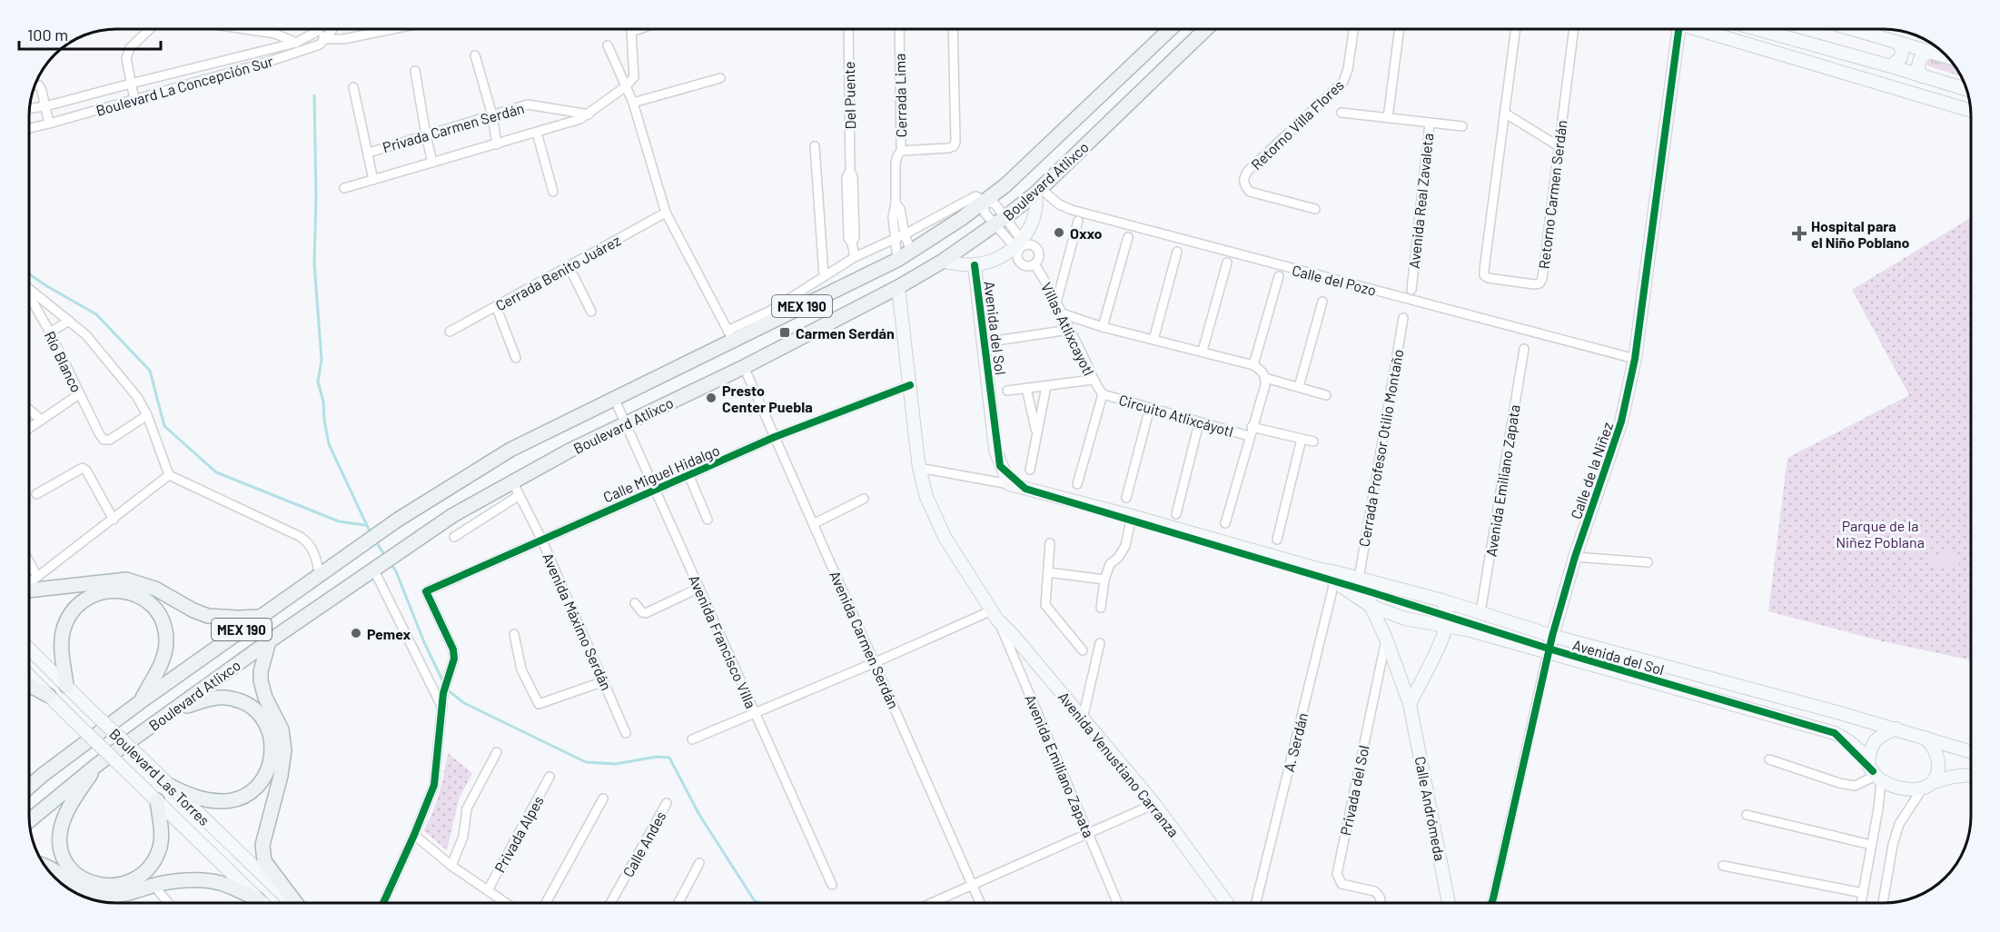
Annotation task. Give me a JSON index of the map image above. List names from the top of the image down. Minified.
{"streets":{"main road":["Boulevard Atlixco","MEX 190","Avenida del Sol","Calle de la Niñez","Avenida Venustiano Carranza","Boulevard Las Torres","Calle Andrómeda"],"street":["Boulevard La Concepción Sur","Del Puente","Cerrada Lima","Retorno Villa Flores","Privada Carmen Serdán","Retorno Carmen Serdán","Avenida Real Zavaleta","Cerrada Benito Juárez","Calle del Pozo","Villas Atlixcayotl","Río Blanco","Circuito Atlixcáyotl","Cerrada Profesor Otilio Montaño","Calle Miguel Hidalgo","Avenida Emiliano Zapata","Avenida Máximo Serdán","Avenida Carmen Serdán","Avenida Francisco Villa","A. Serdán","Privada del Sol","Privada Alpes","Calle Andes"]},"crossings":[["Cerrada Lima","Boulevard Atlixco"],["Boulevard Atlixco","Calle del Pozo"],["Boulevard Atlixco","Avenida del Sol"],["Boulevard Atlixco","Avenida Máximo Serdán"],["Boulevard Atlixco","Avenida Carmen Serdán"],["Boulevard Atlixco","Avenida Francisco Villa"],["Boulevard Atlixco","Avenida Venustiano Carranza"],["Calle del Pozo","Calle de la Niñez"],["Avenida del Sol","Cerrada Profesor Otilio Montaño"],["Avenida del Sol","Calle de la Niñez"],["Avenida del Sol","Avenida Emiliano Zapata"],["Avenida del Sol","A. Serdán"],["Avenida del Sol","Avenida Venustiano Carranza"],["Avenida del Sol","Calle Andrómeda"],["Villas Atlixcayotl","Circuito Atlixcáyotl"],["Calle Miguel Hidalgo","Avenida Máximo Serdán"],["Calle Miguel Hidalgo","Avenida Carmen Serdán"],["Calle Miguel Hidalgo","Avenida Francisco Villa"],["Calle Miguel Hidalgo","Avenida Venustiano Carranza"],["Avenida Emiliano Zapata","Avenida Venustiano Carranza"],["Privada del Sol","Calle Andrómeda"]],"parks":["Parque de la Niñez Poblana"],"places":{"other":["Oxxo","Presto Center Puebla","Pemex"],"health":["Hospital para el Niño Poblano"],"transit":["Carmen Serdán"]},"scale_bar":"100 m"}
